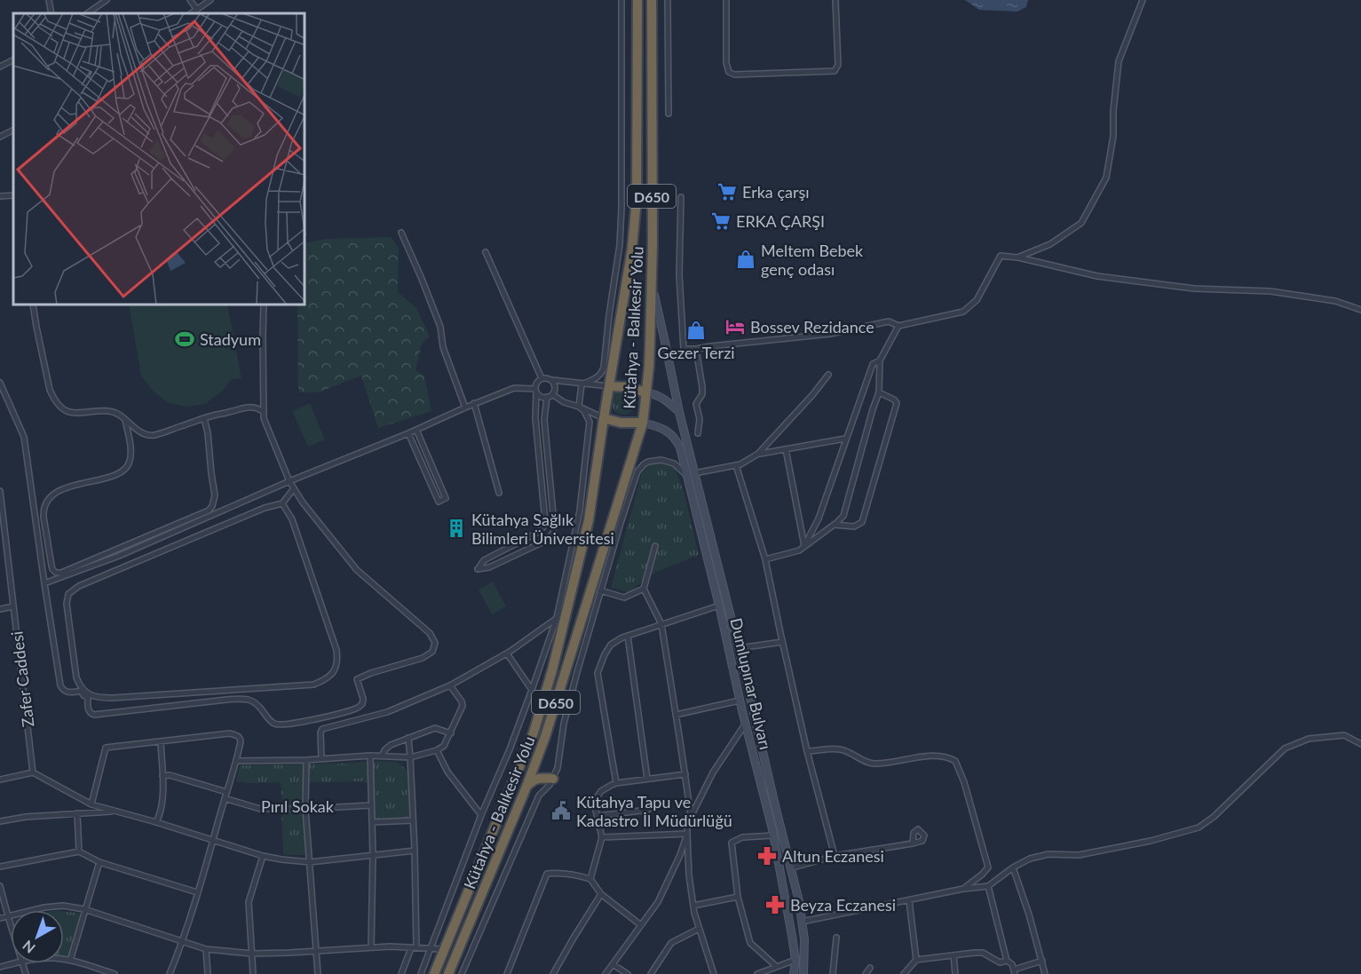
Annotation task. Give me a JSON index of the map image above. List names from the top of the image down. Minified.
{"streets":{"highway":["D650","Kütahya - Balıkesir Yolu"],"main road":["Dumlupınar Bulvarı"],"street":["Zafer Caddesi","Pırıl Sokak"]},"crossings":[["Kütahya - Balıkesir Yolu","Dumlupınar Bulvarı"]],"places":{"supermarket":["Erka çarşı","ERKA ÇARŞI"],"shop":["Meltem Bebek genç odası","Gezer Terzi"],"hotel":["Bossev Rezidance"],"sports":["Stadyum"],"building":["Kütahya Sağlık Bilimleri Üniversitesi"],"public building":["Kütahya Tapu ve Kadastro İl Müdürlüğü"],"pharmacy":["Altun Eczanesi","Beyza Eczanesi"]},"north":"bottom left"}
